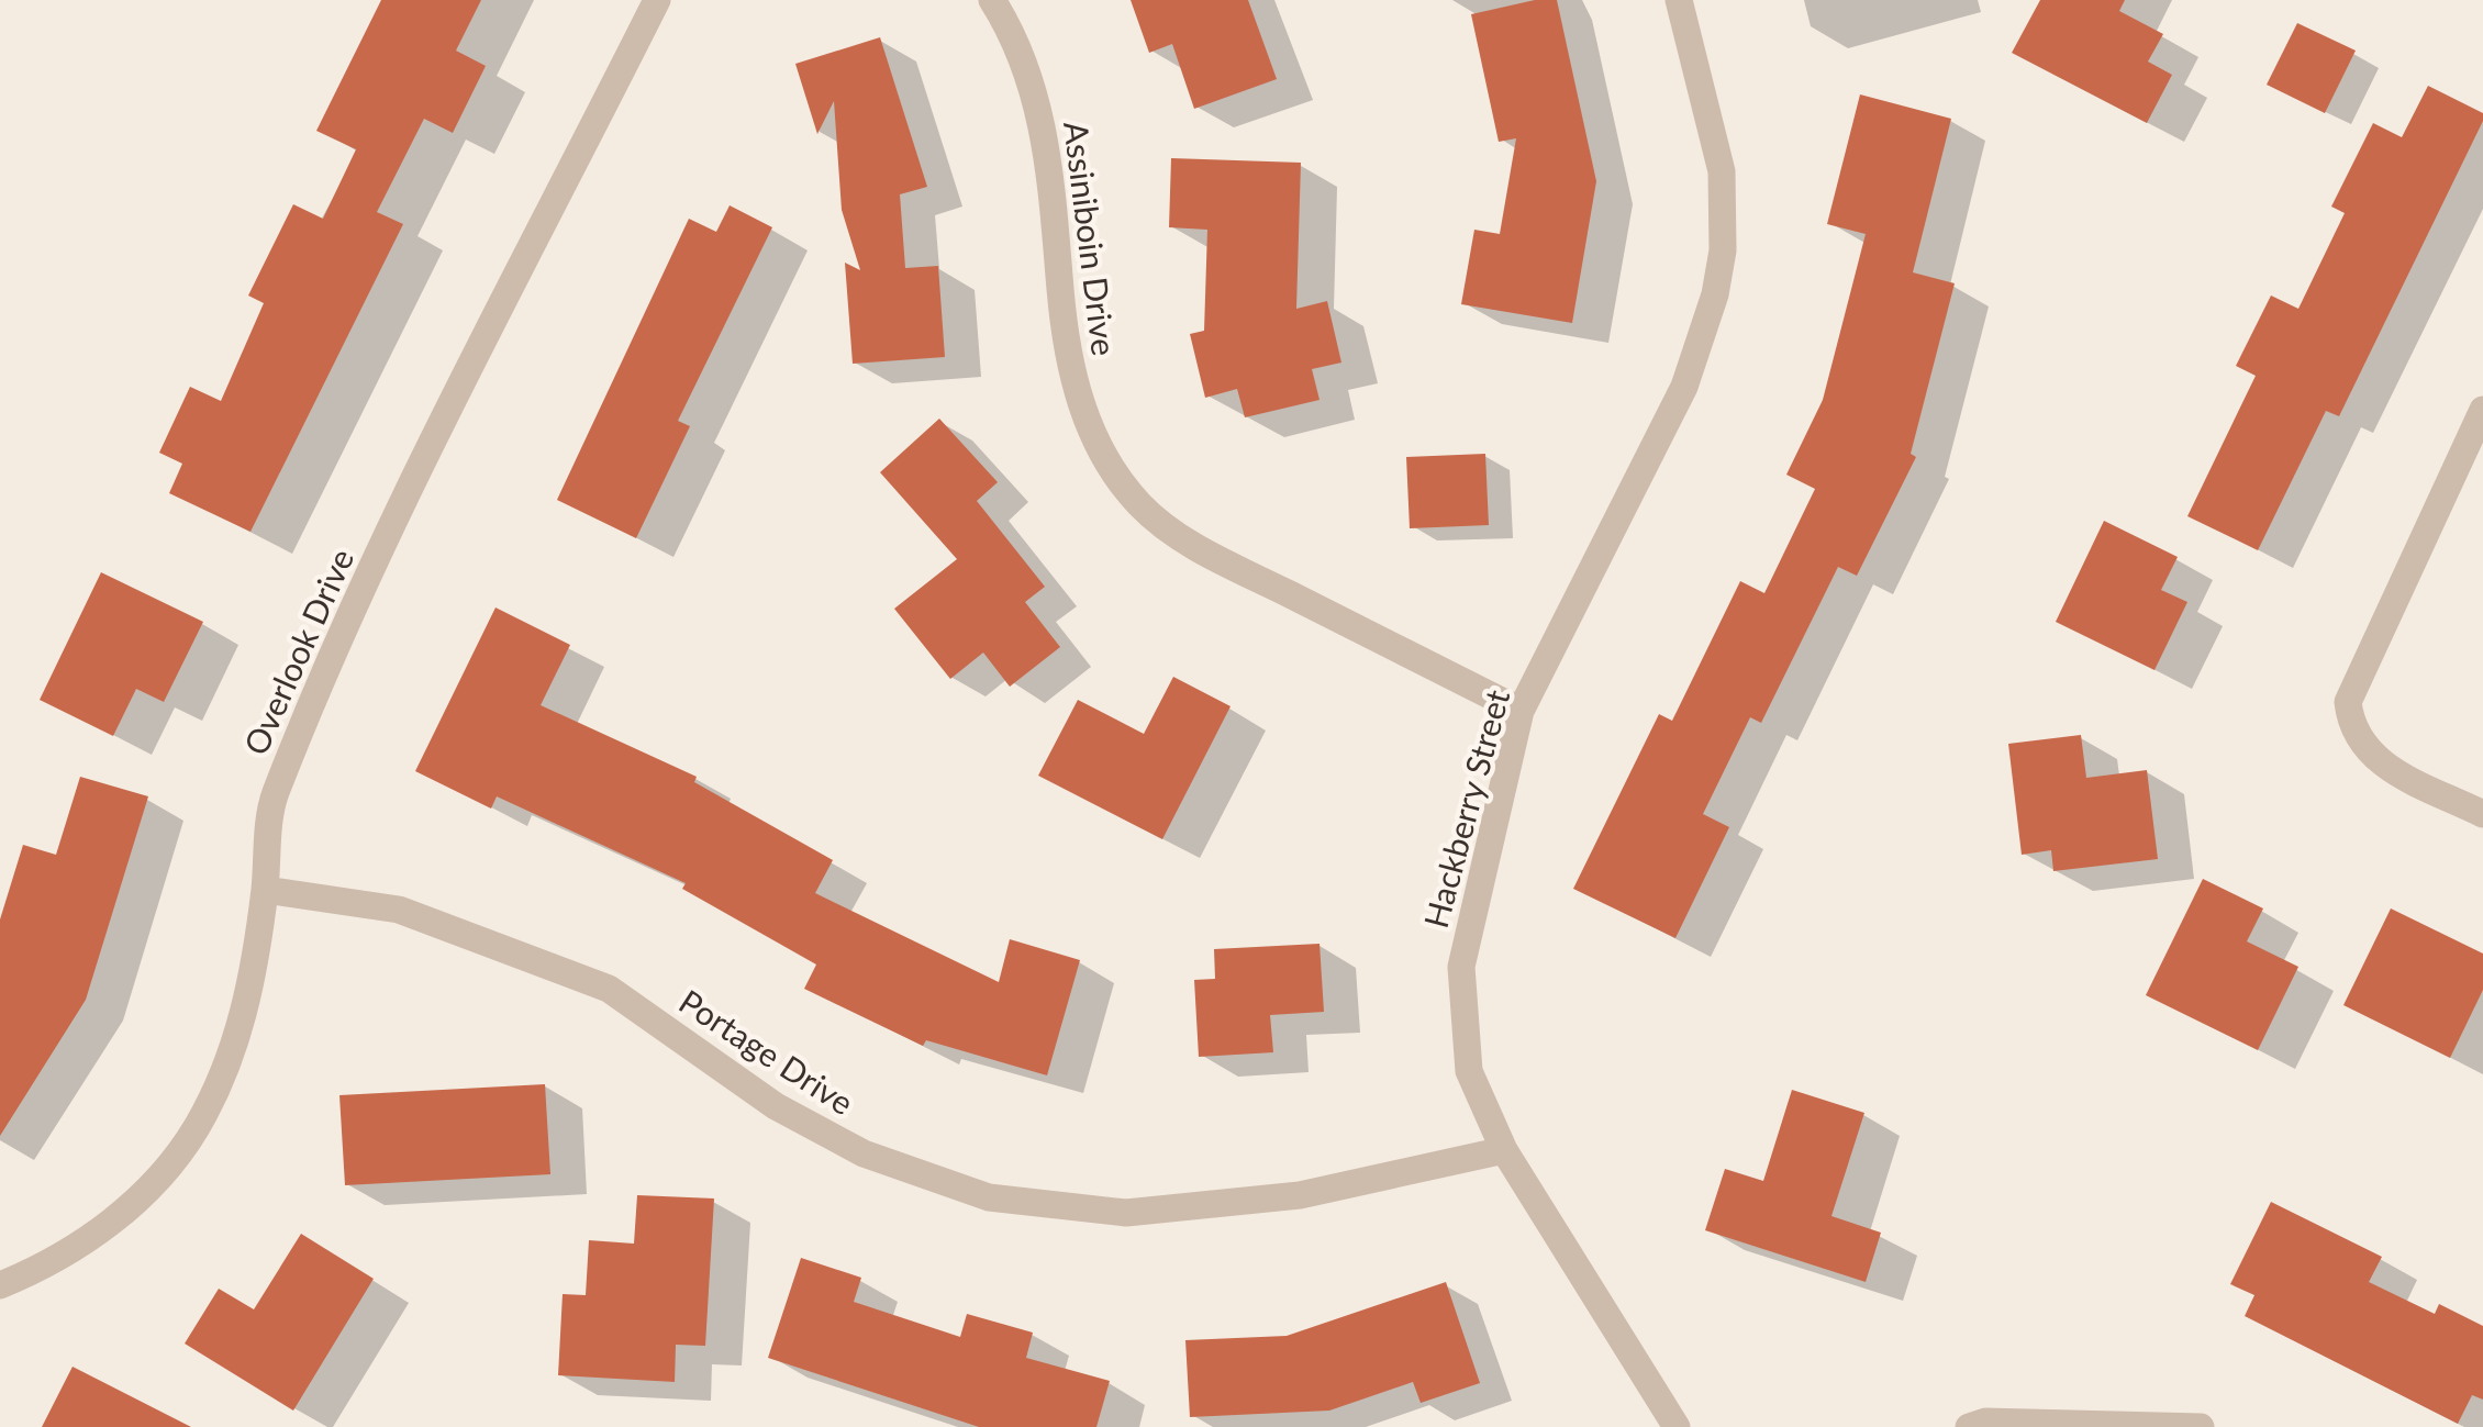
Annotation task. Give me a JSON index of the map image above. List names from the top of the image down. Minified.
{"streets":{"street":["Assiniboin Drive","Overlook Drive","Hackberry Street","Portage Drive"]},"crossings":[["Assiniboin Drive","Hackberry Street"],["Overlook Drive","Portage Drive"],["Hackberry Street","Portage Drive"]]}
